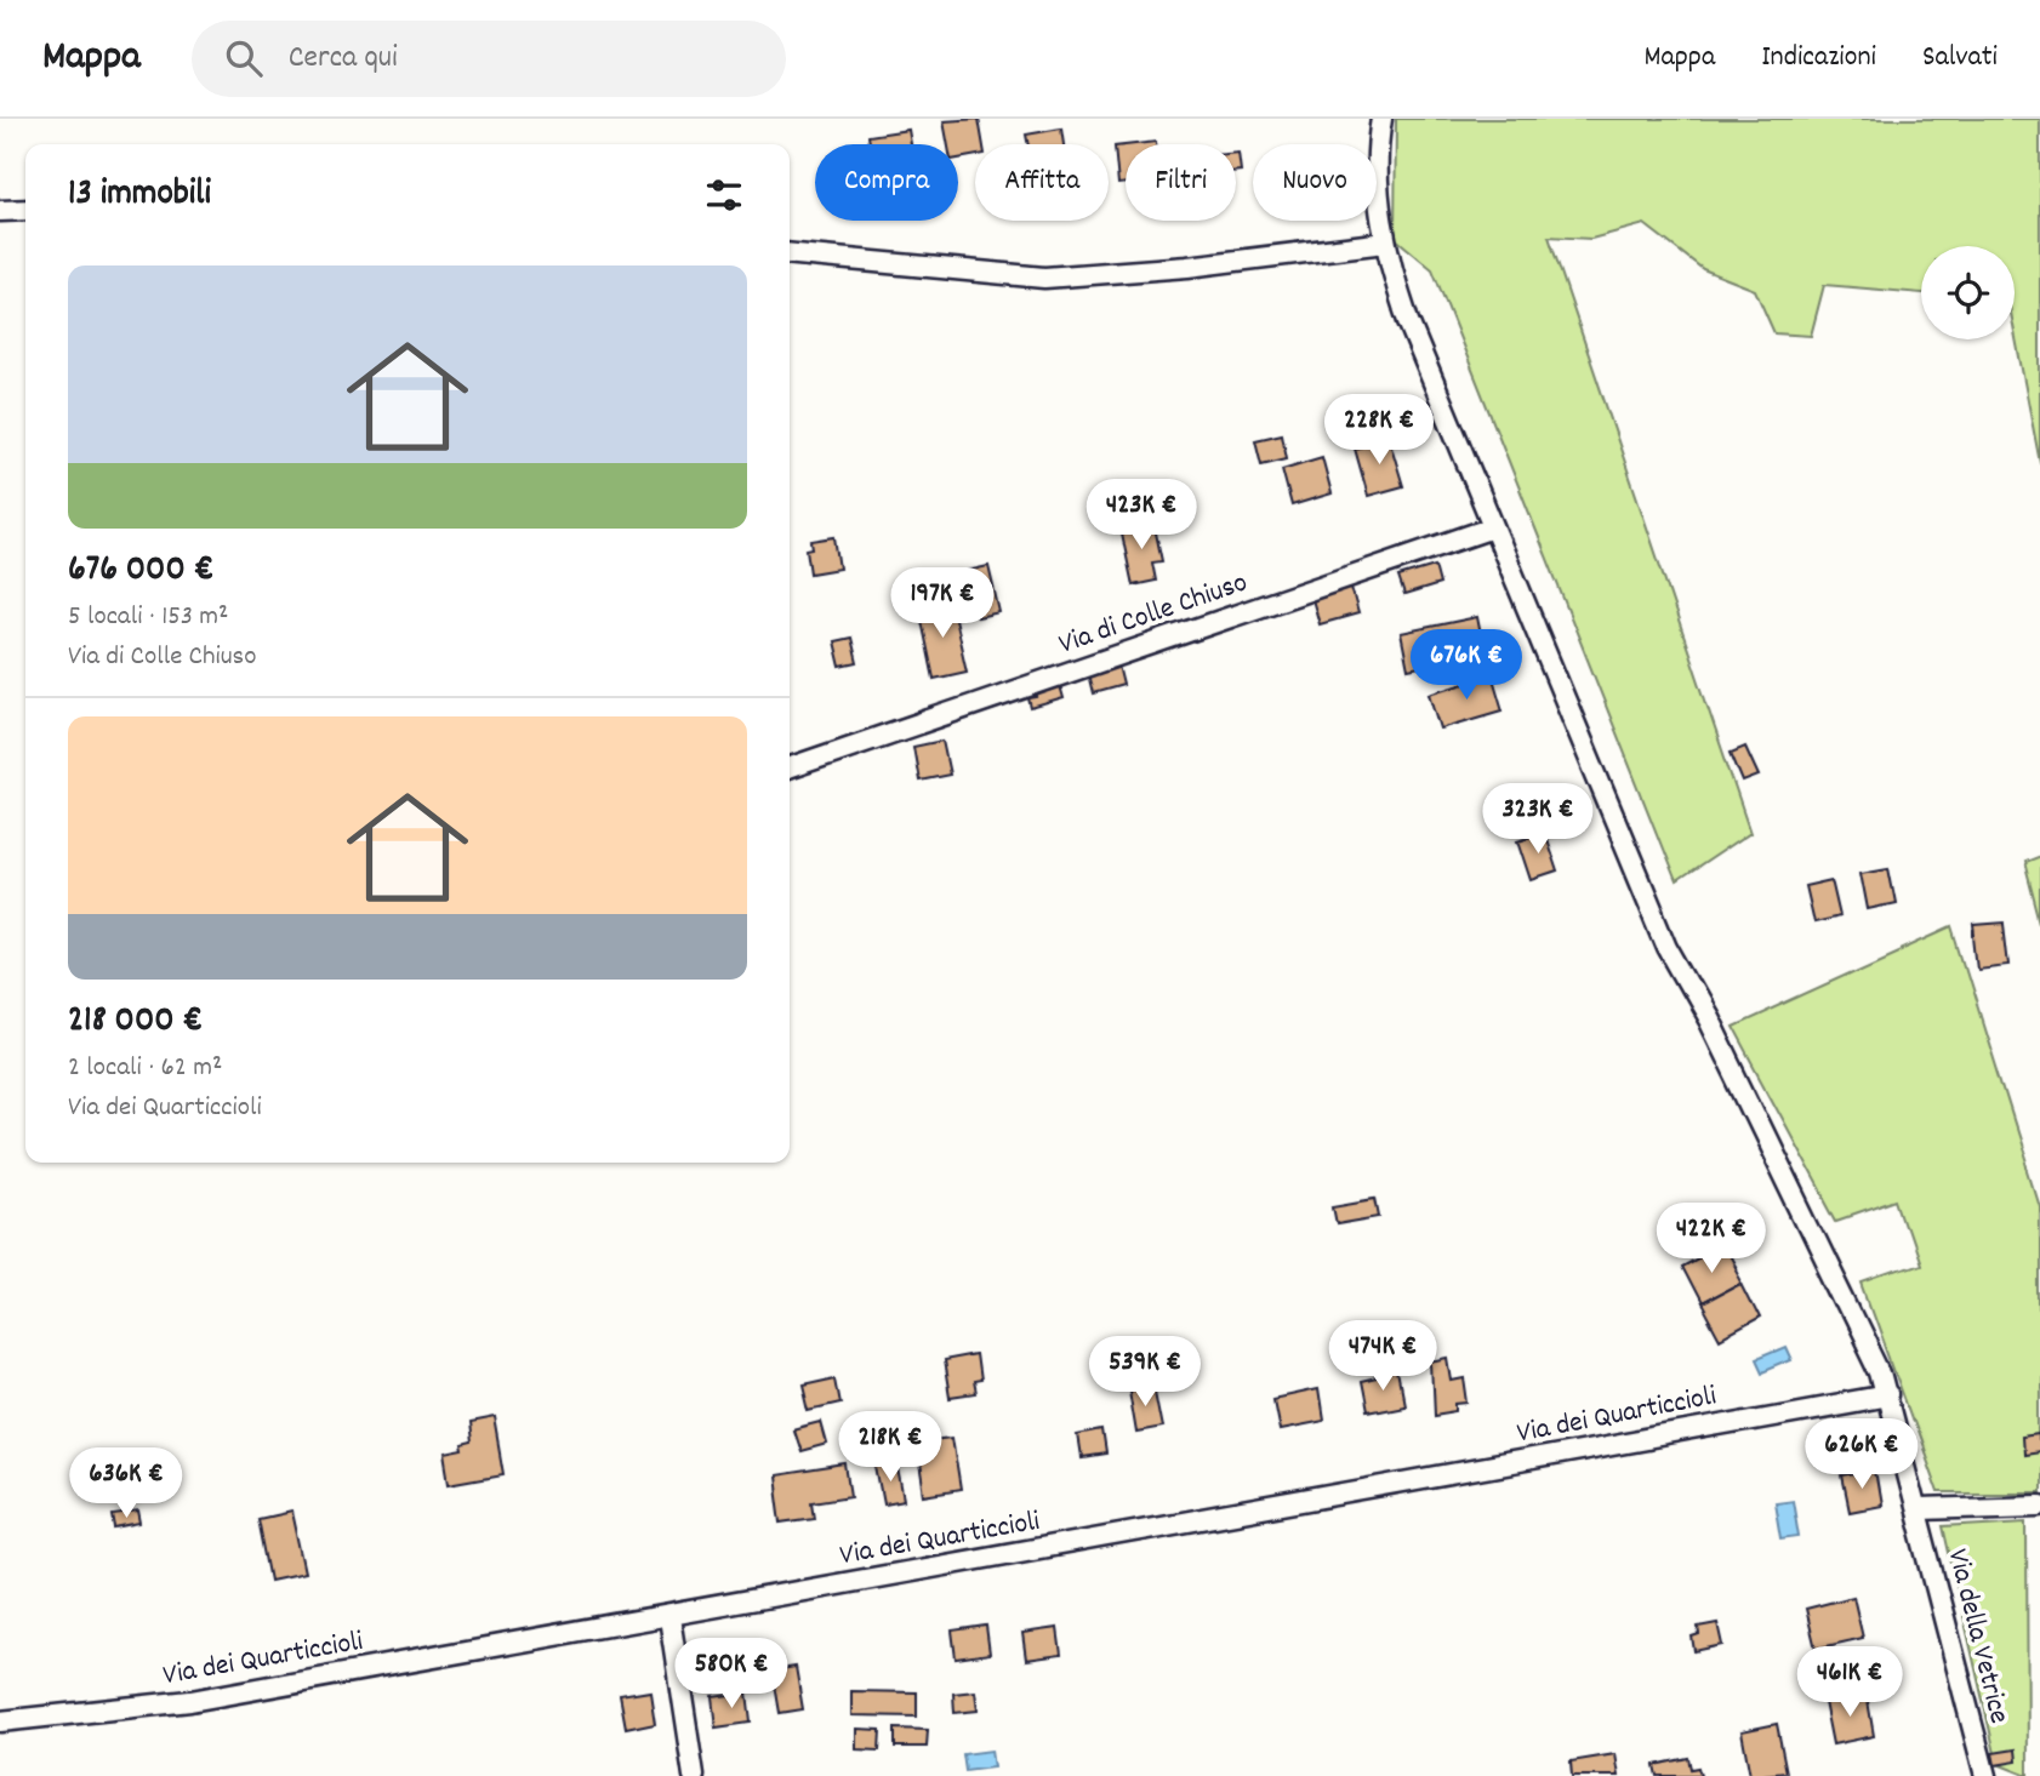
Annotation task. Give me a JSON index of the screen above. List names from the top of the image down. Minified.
{"streets":{"street":["Via di Colle Chiuso","Via dei Quarticcioli","Via della Vetrice"]},"crossings":[["Via di Colle Chiuso","Via della Vetrice"],["Via dei Quarticcioli","Via della Vetrice"]],"page":{"header":"Mappa","search":"Cerca qui","nav":["Mappa","Indicazioni","Salvati"],"chip":["Compra","Affitta","Filtri","Nuovo"],"heading":"13 immobili","list":[{"name":"676 000 €","note":"5 locali · 153 m² · Via di Colle Chiuso"},{"name":"218 000 €","note":"2 locali · 62 m² · Via dei Quarticcioli"}],"price":["228K €","423K €","197K €","676K €","323K €","422K €","474K €","539K €","218K €","626K €","636K €","580K €","461K €"]}}
